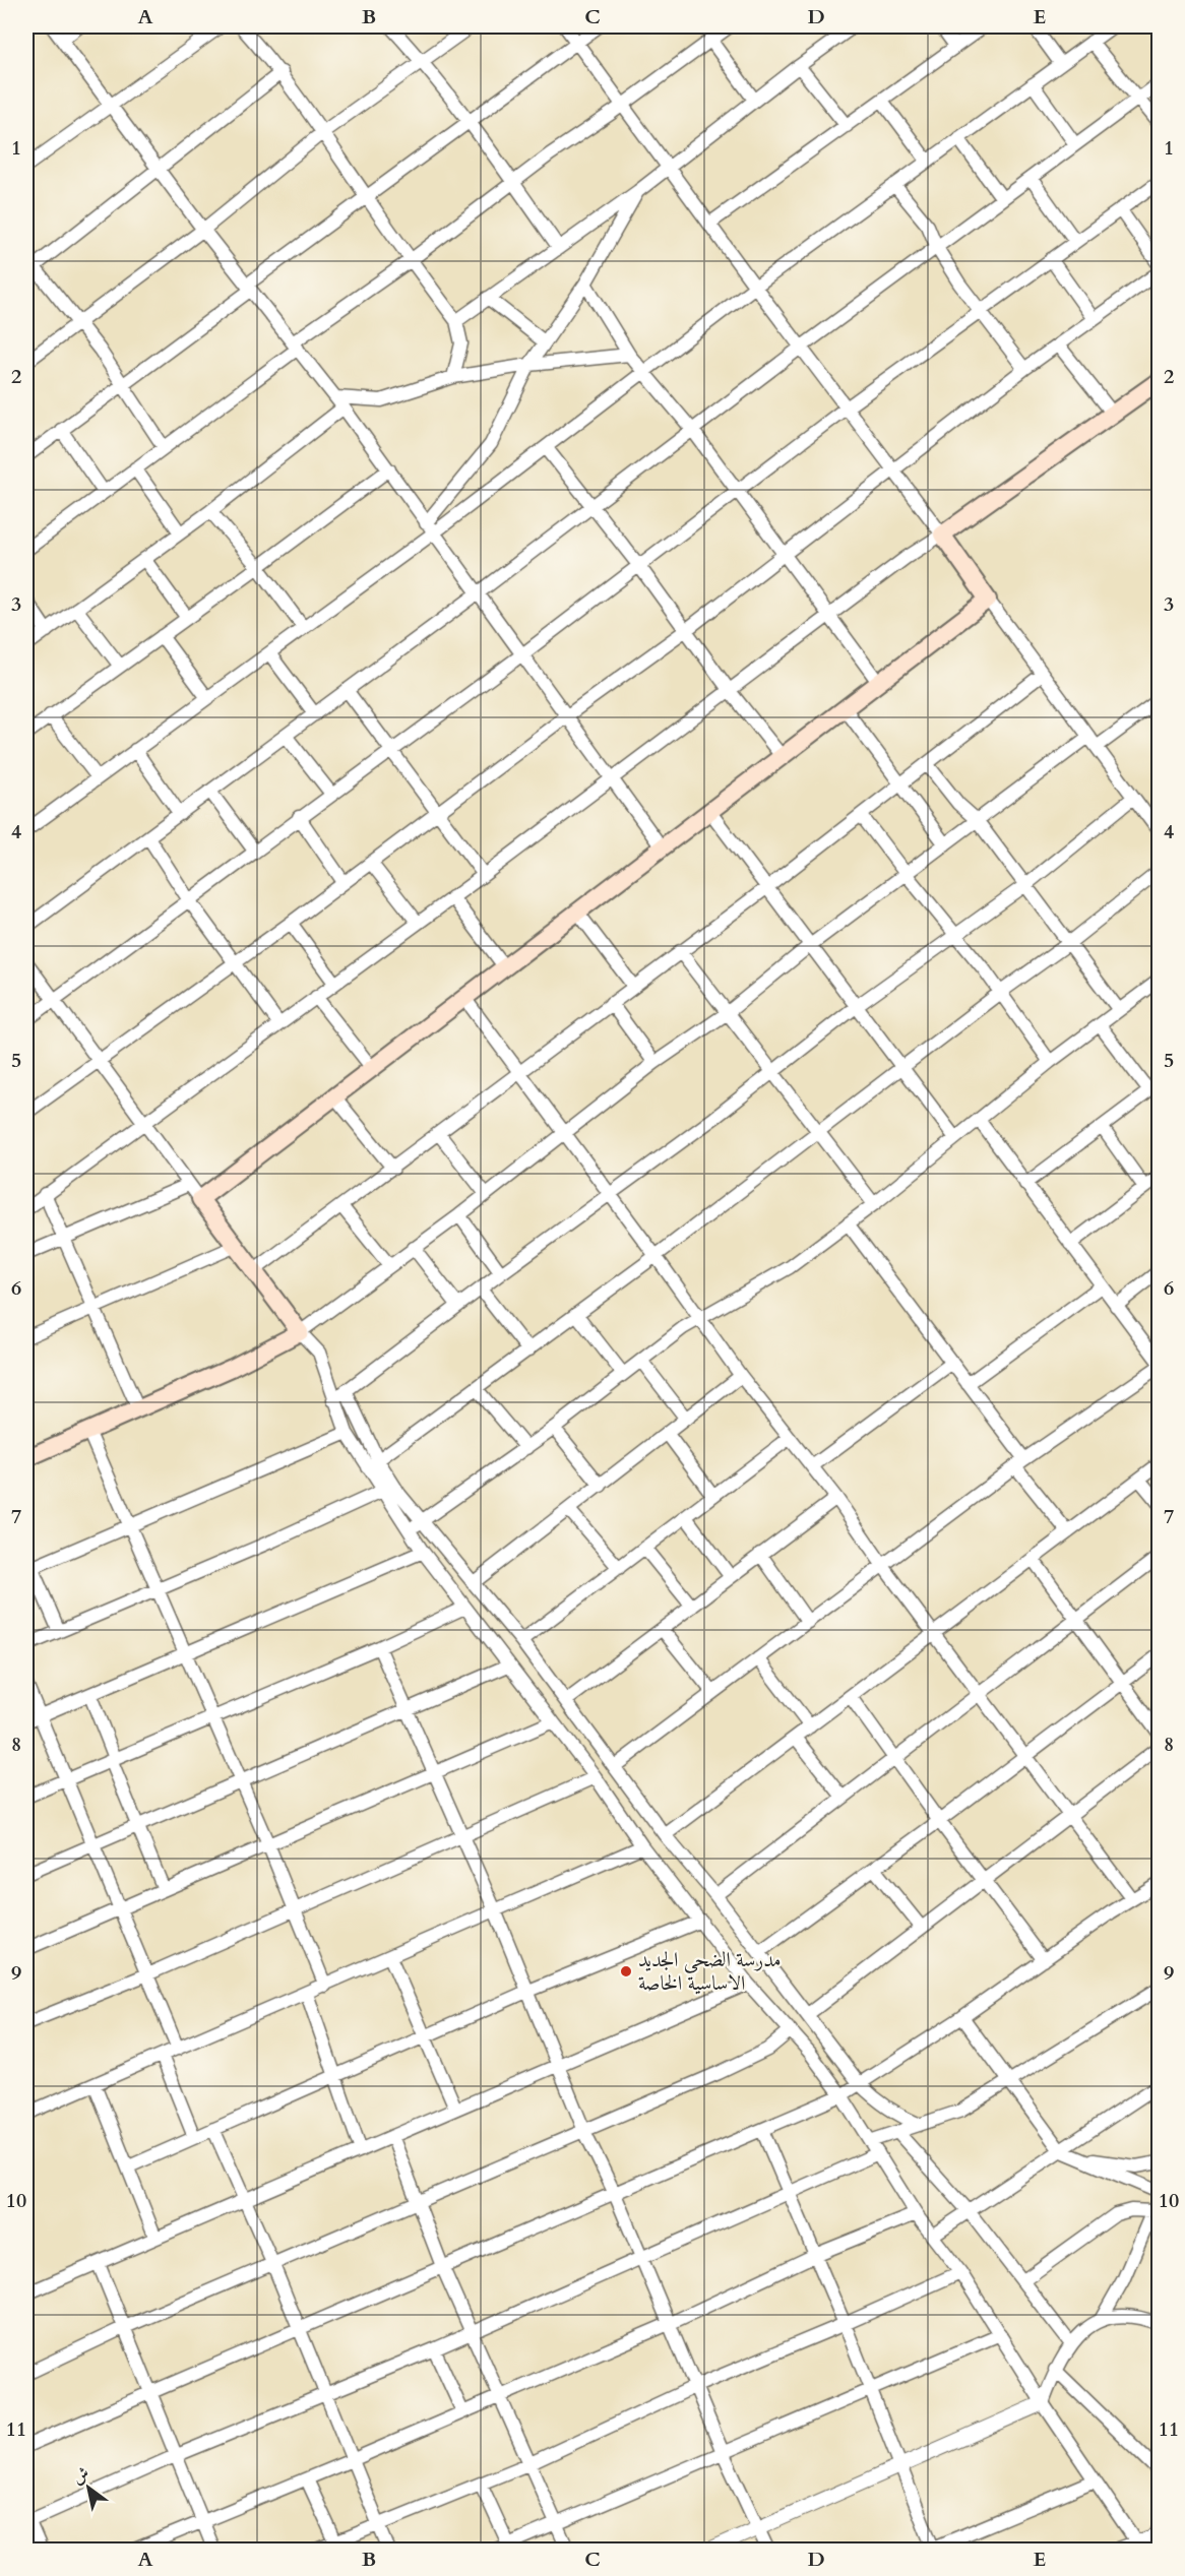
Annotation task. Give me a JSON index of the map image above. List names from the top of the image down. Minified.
{"places":["مدرسة الضحي الجديد الاساسية الخاصة"],"north":"top left","grid":{"columns":["A","B","C","D","E"],"rows":["1","2","3","4","5","6","7","8","9","10","11"]}}
